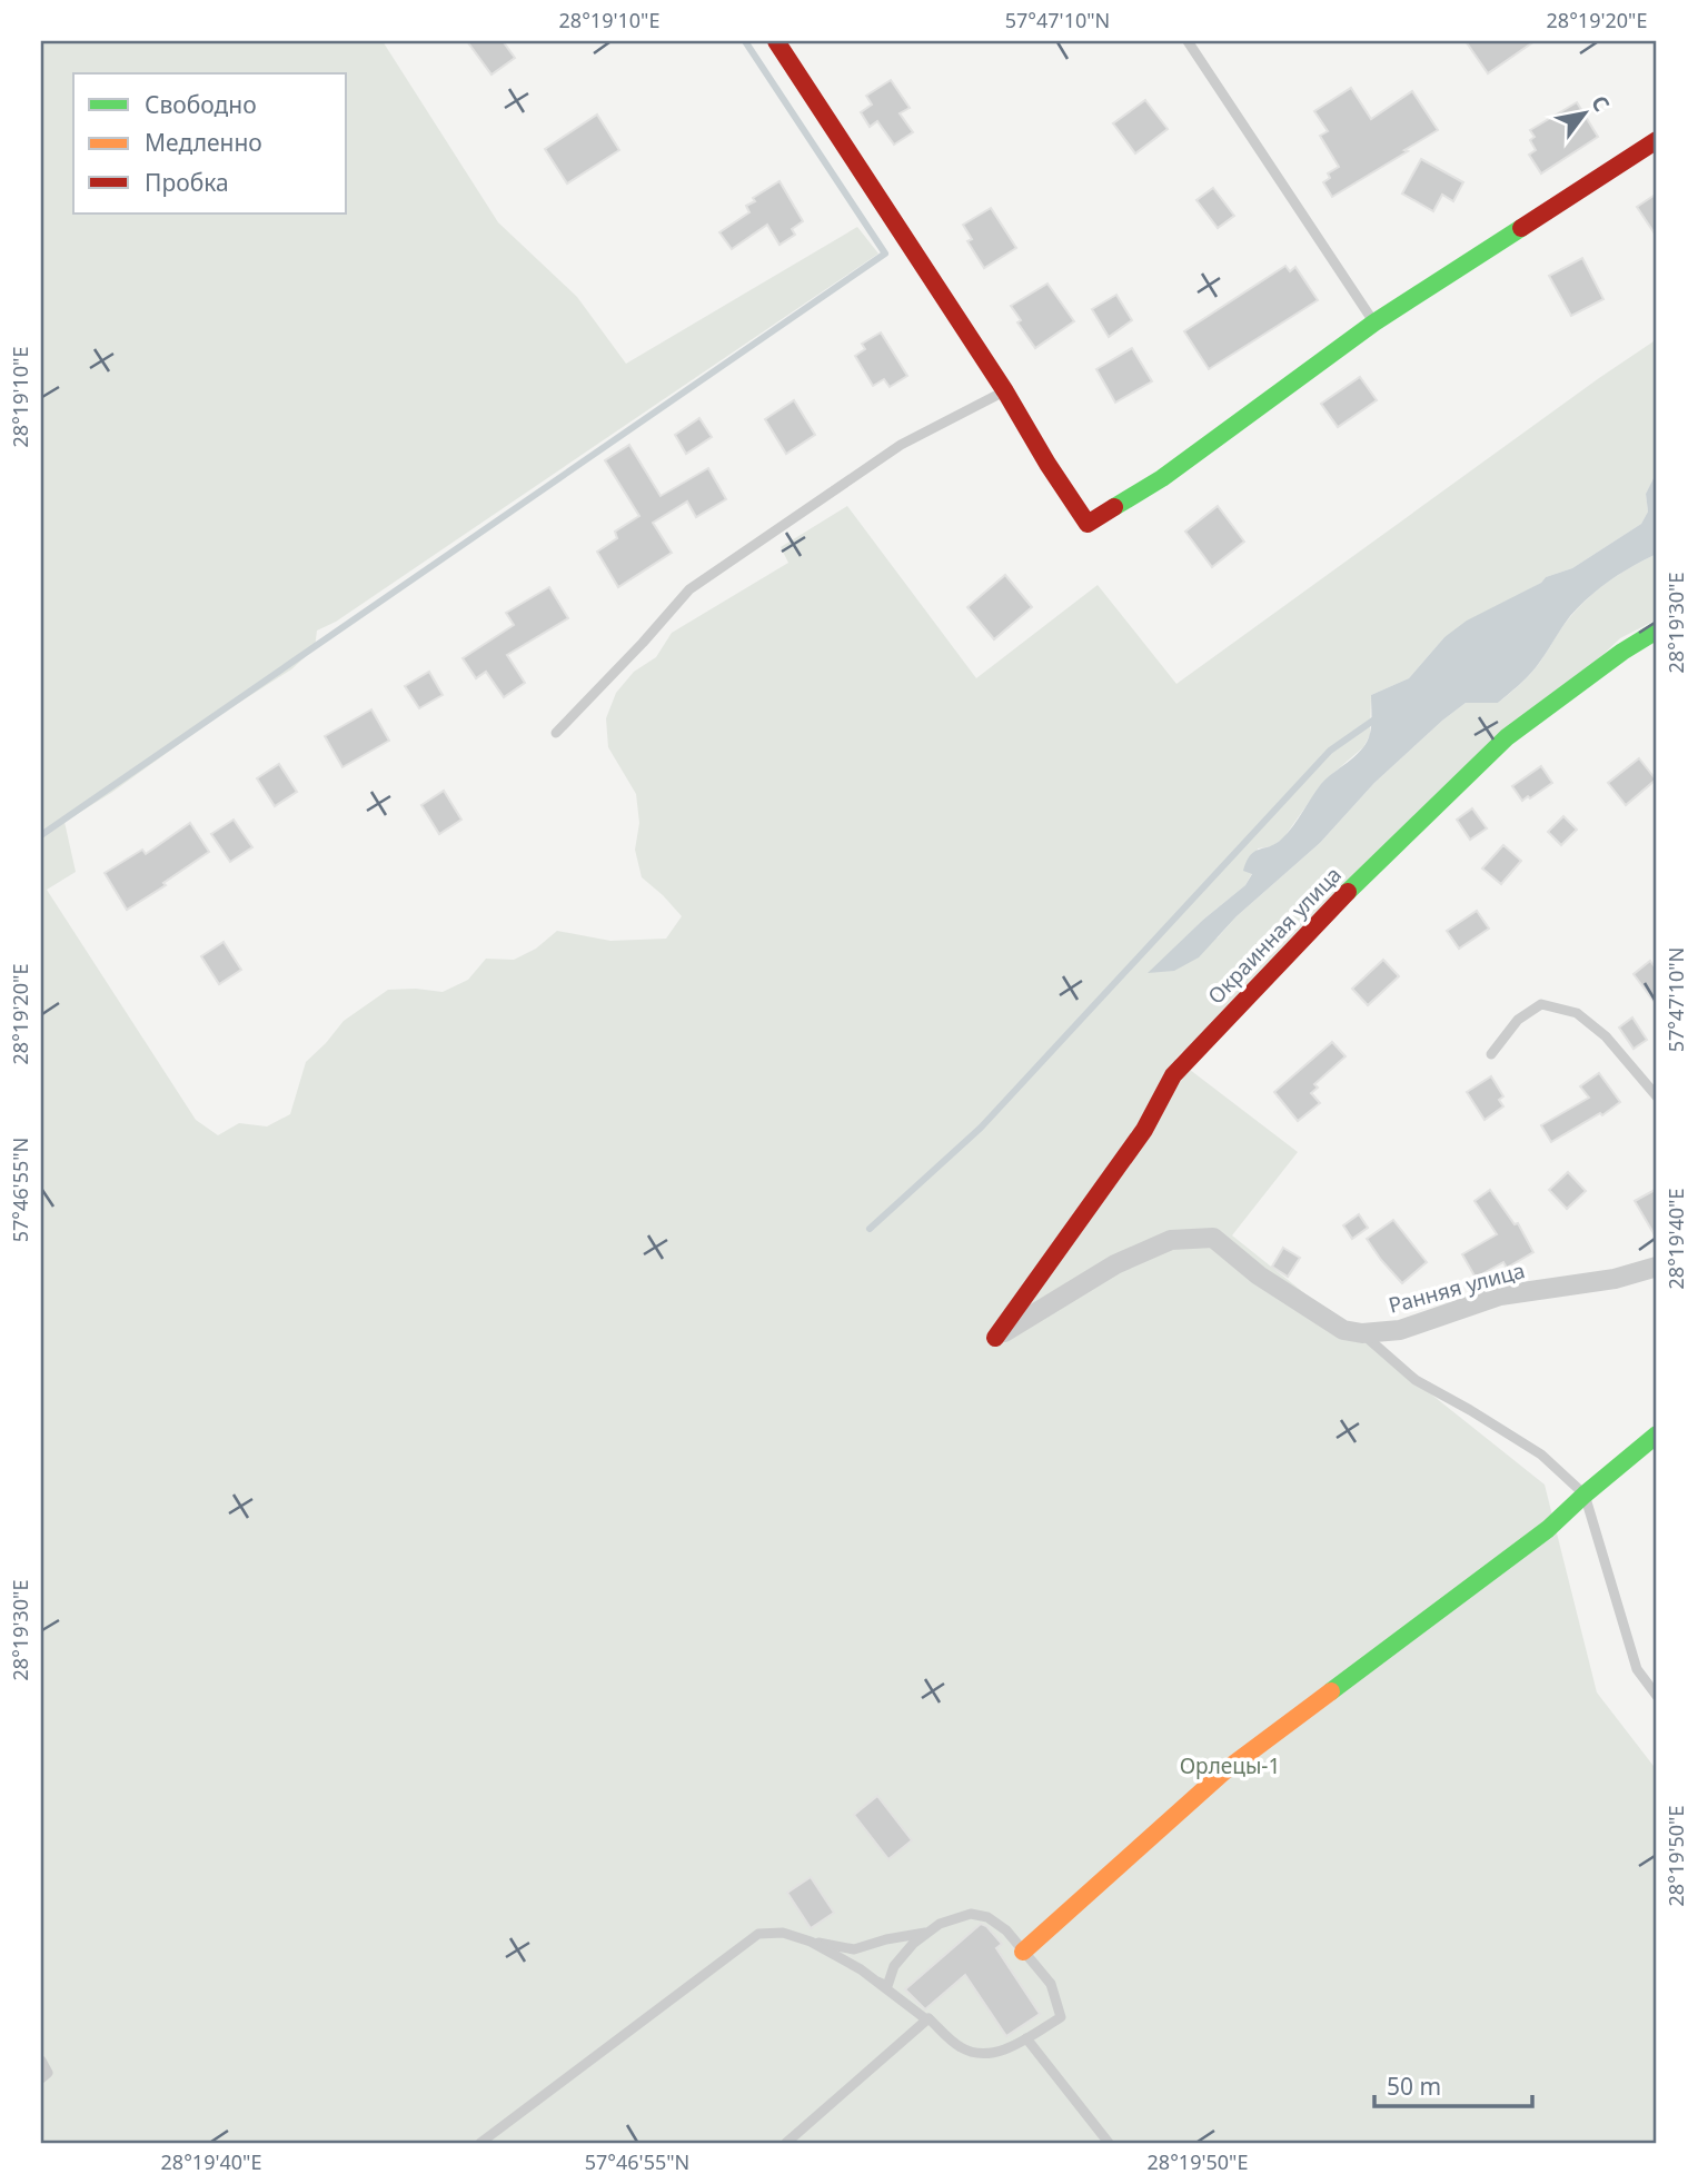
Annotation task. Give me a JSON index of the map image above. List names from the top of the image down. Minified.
{"streets":{"street":["Окраинная улица","Ранняя улица"]},"crossings":[["Окраинная улица","Ранняя улица"]],"parks":["Орлецы-1"],"legend":["Свободно","Медленно","Пробка"],"scale_bar":"50 m","north":"top right","coordinates":["28°19'10\"E","57°47'10\"N","28°19'20\"E","28°19'30\"E","57°46'55\"N","28°19'40\"E","28°19'50\"E"]}
